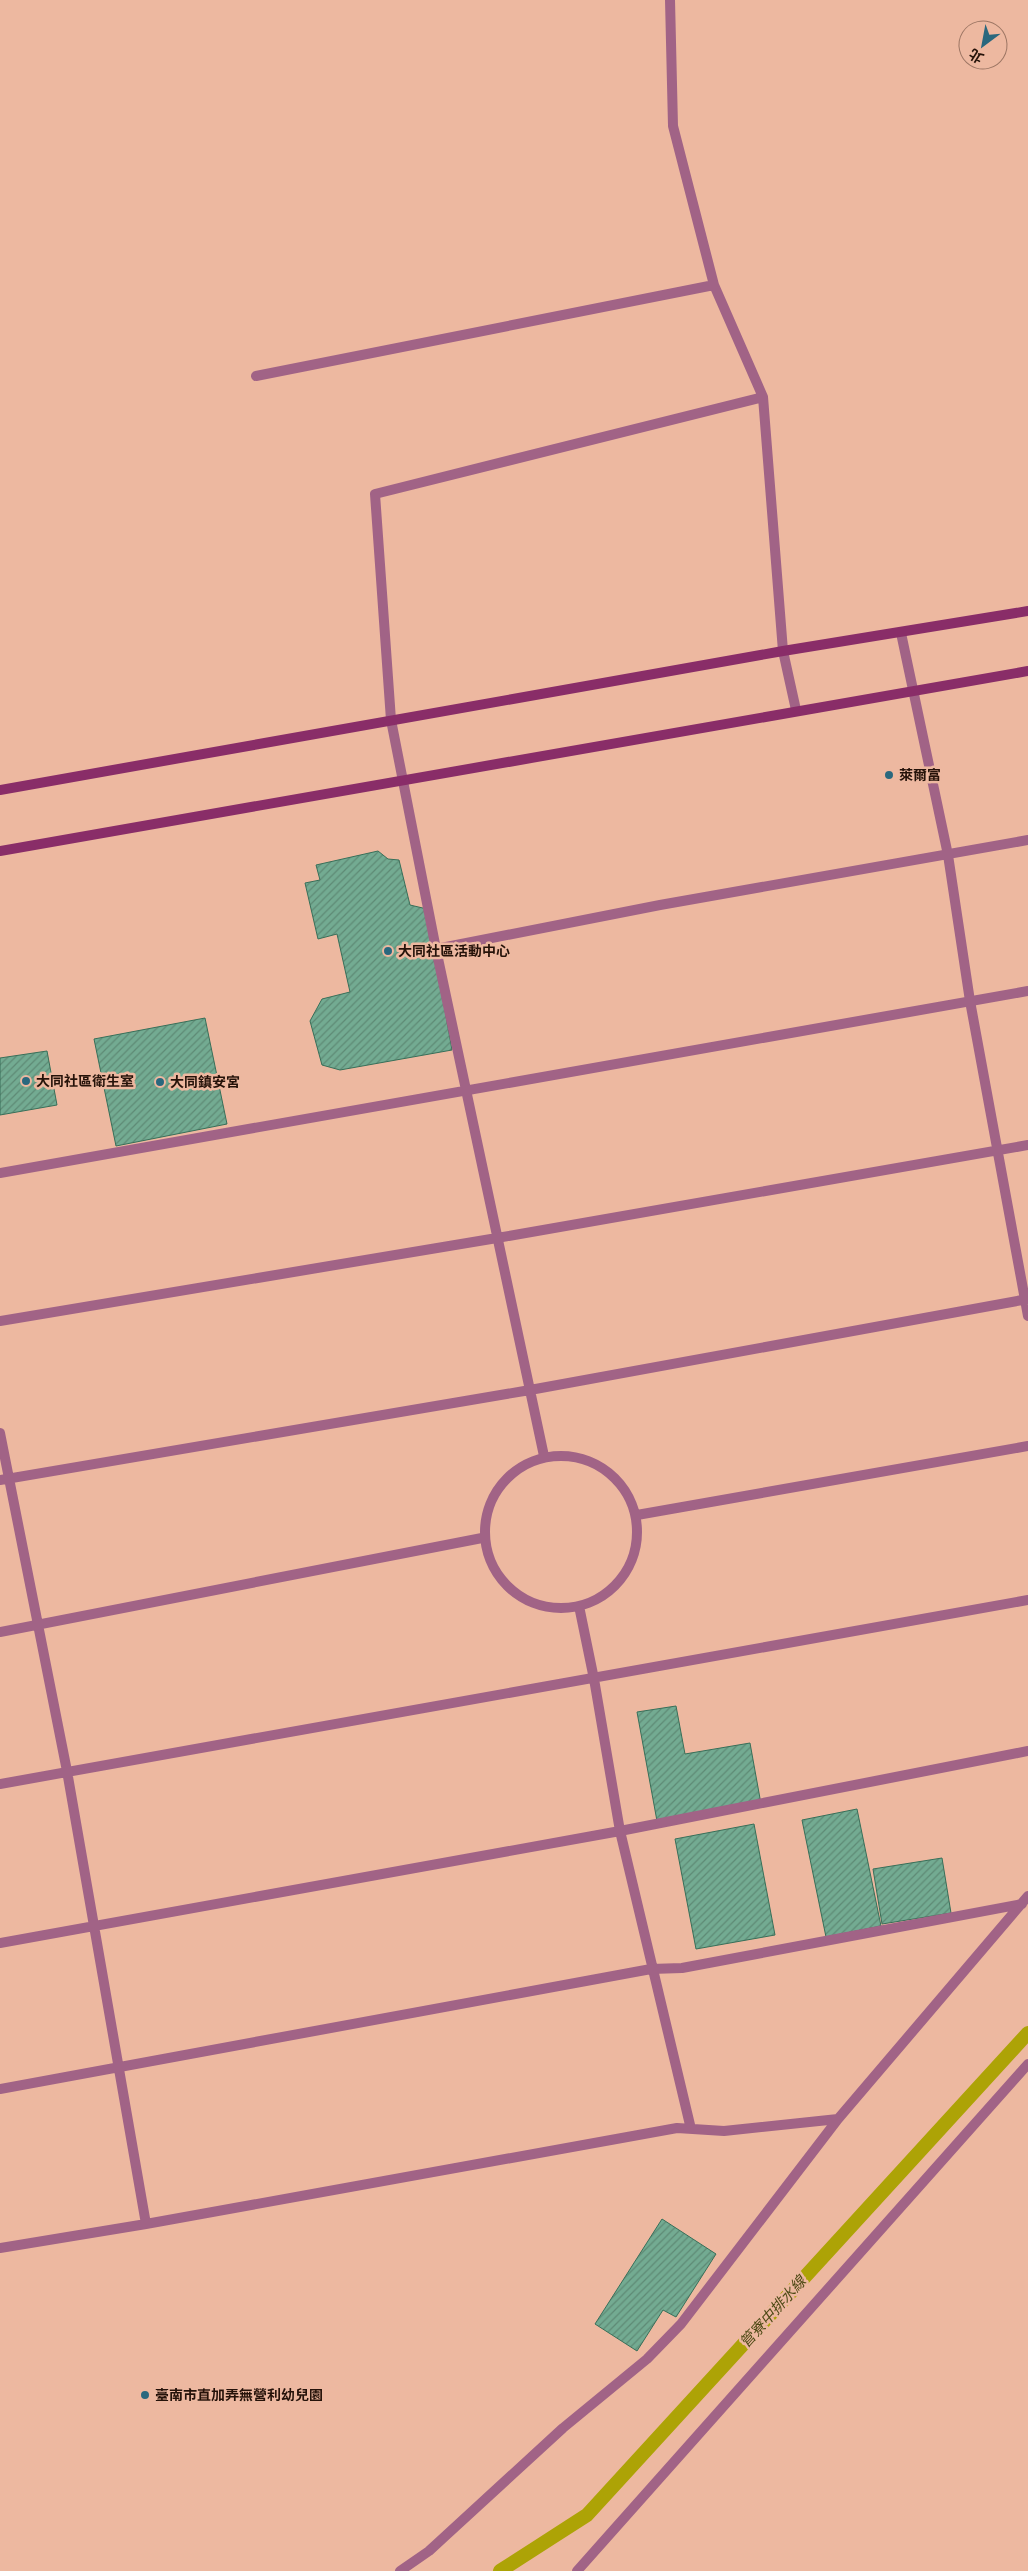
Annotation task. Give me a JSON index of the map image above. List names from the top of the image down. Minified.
{"water":["管寮中排水線"],"places":["萊爾富","大同社區活動中心","大同社區衛生室","大同鎮安宮","臺南市直加弄無營利幼兒園"],"north":"bottom left"}
